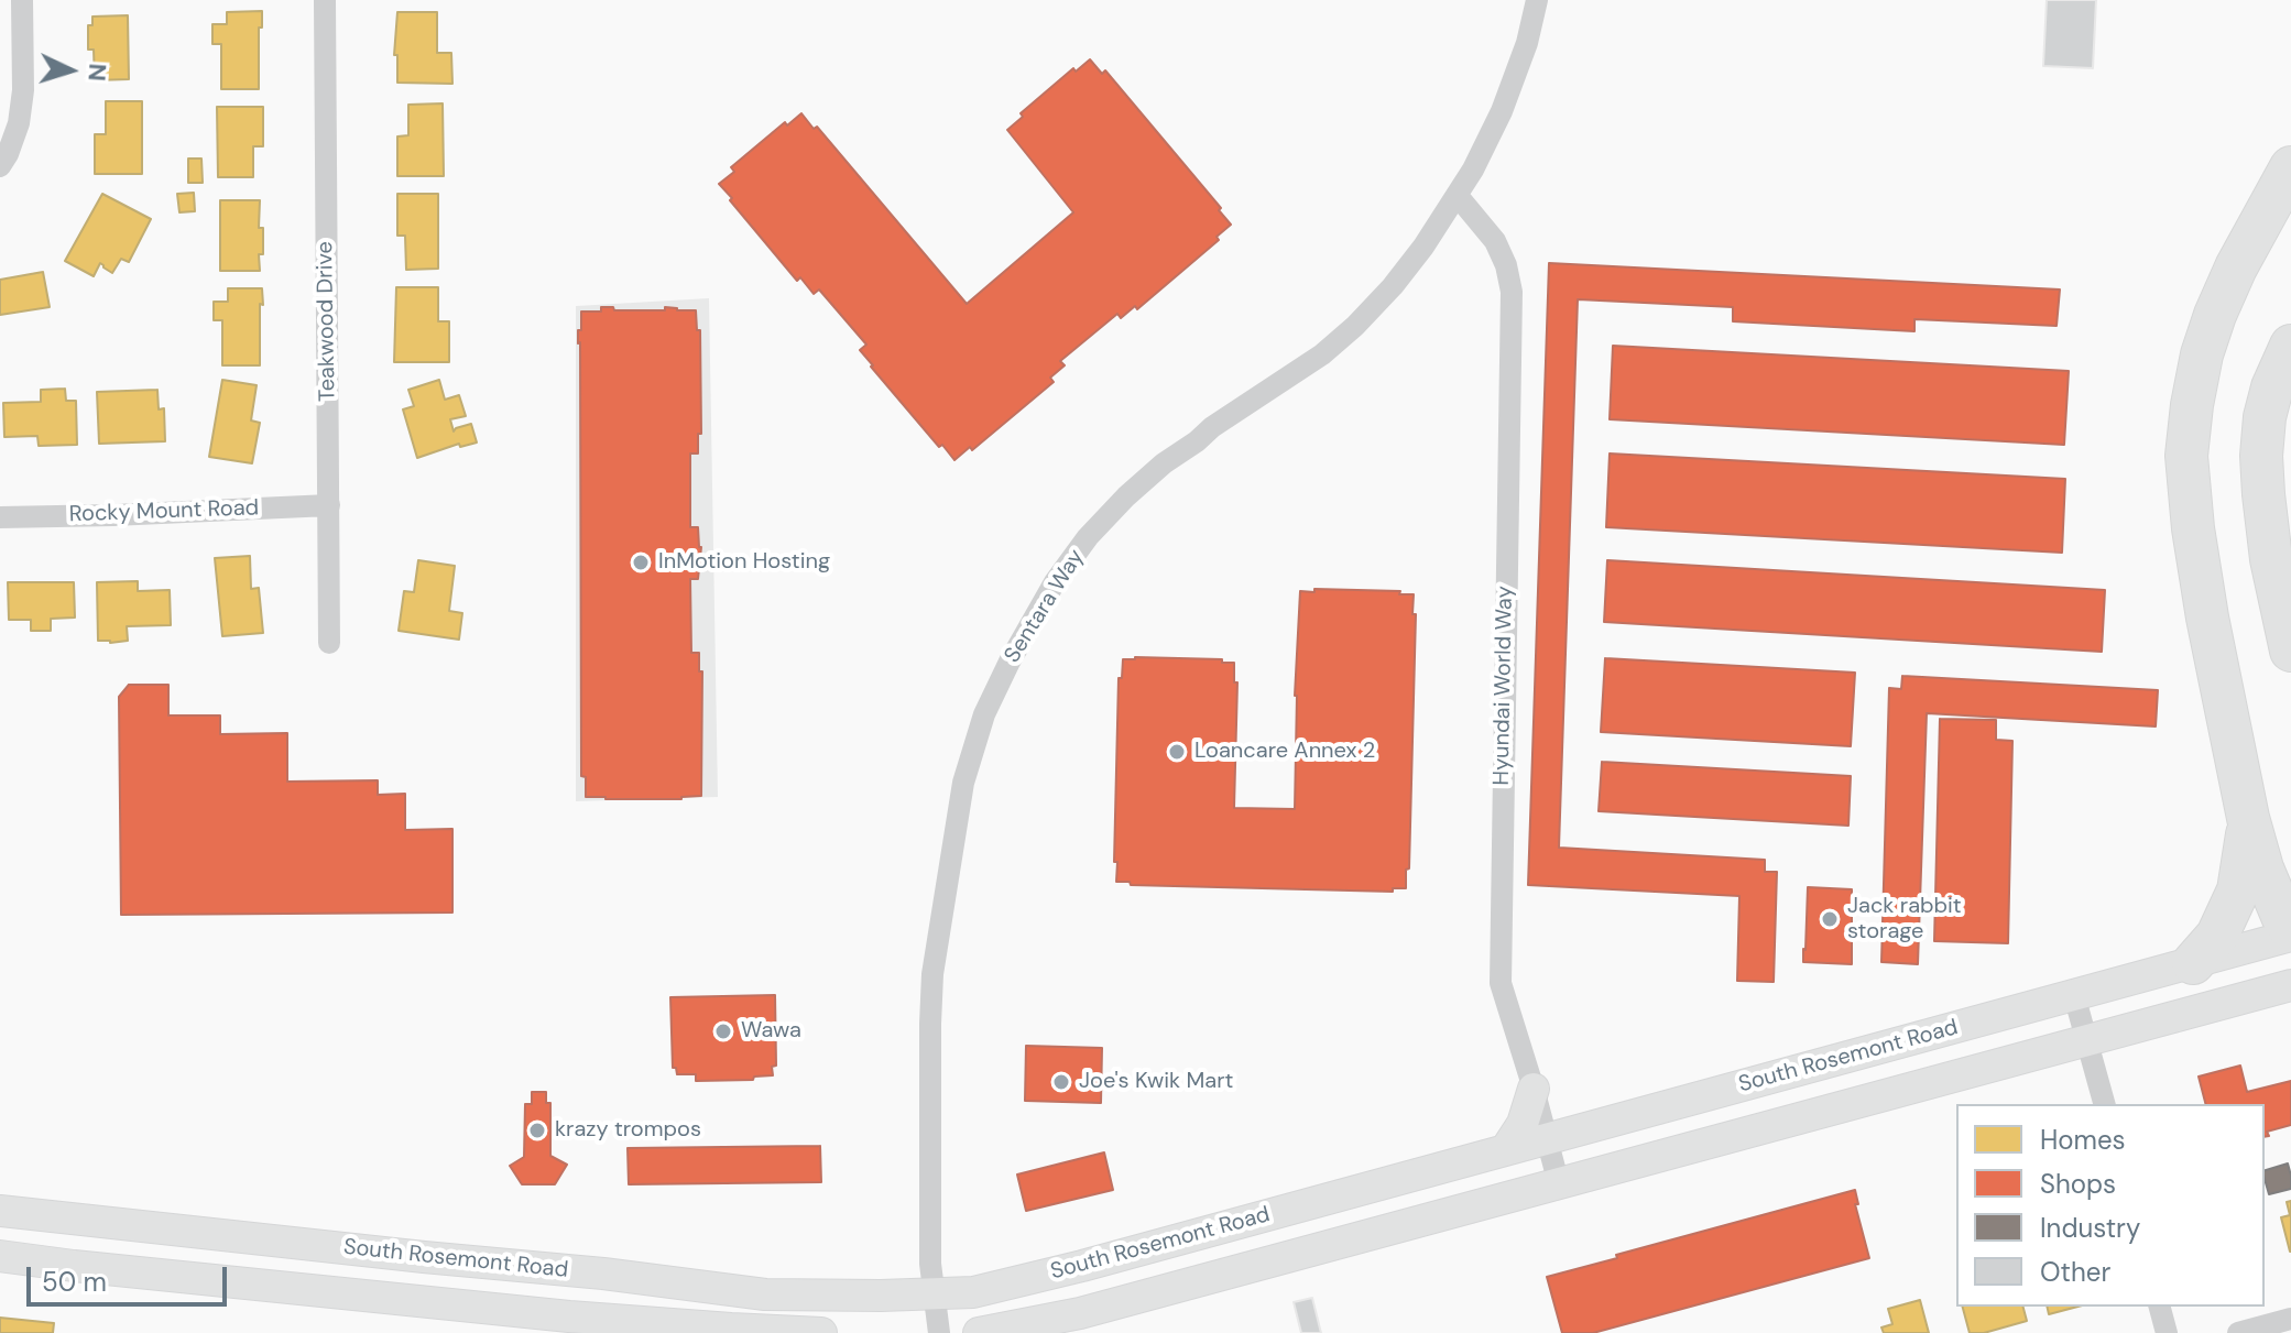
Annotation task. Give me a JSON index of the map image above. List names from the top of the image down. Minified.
{"streets":{"main road":["South Rosemont Road"],"street":["Teakwood Drive","Rocky Mount Road","Sentara Way","Hyundai World Way"]},"crossings":[["Teakwood Drive","Rocky Mount Road"],["Sentara Way","Hyundai World Way"],["Sentara Way","South Rosemont Road"],["Hyundai World Way","South Rosemont Road"]],"places":["InMotion Hosting","Loancare Annex 2","Jack rabbit storage","Wawa","Joe's Kwik Mart","krazy trompos"],"legend":["Homes","Shops","Industry","Other"],"scale_bar":"50 m","north":"right"}
